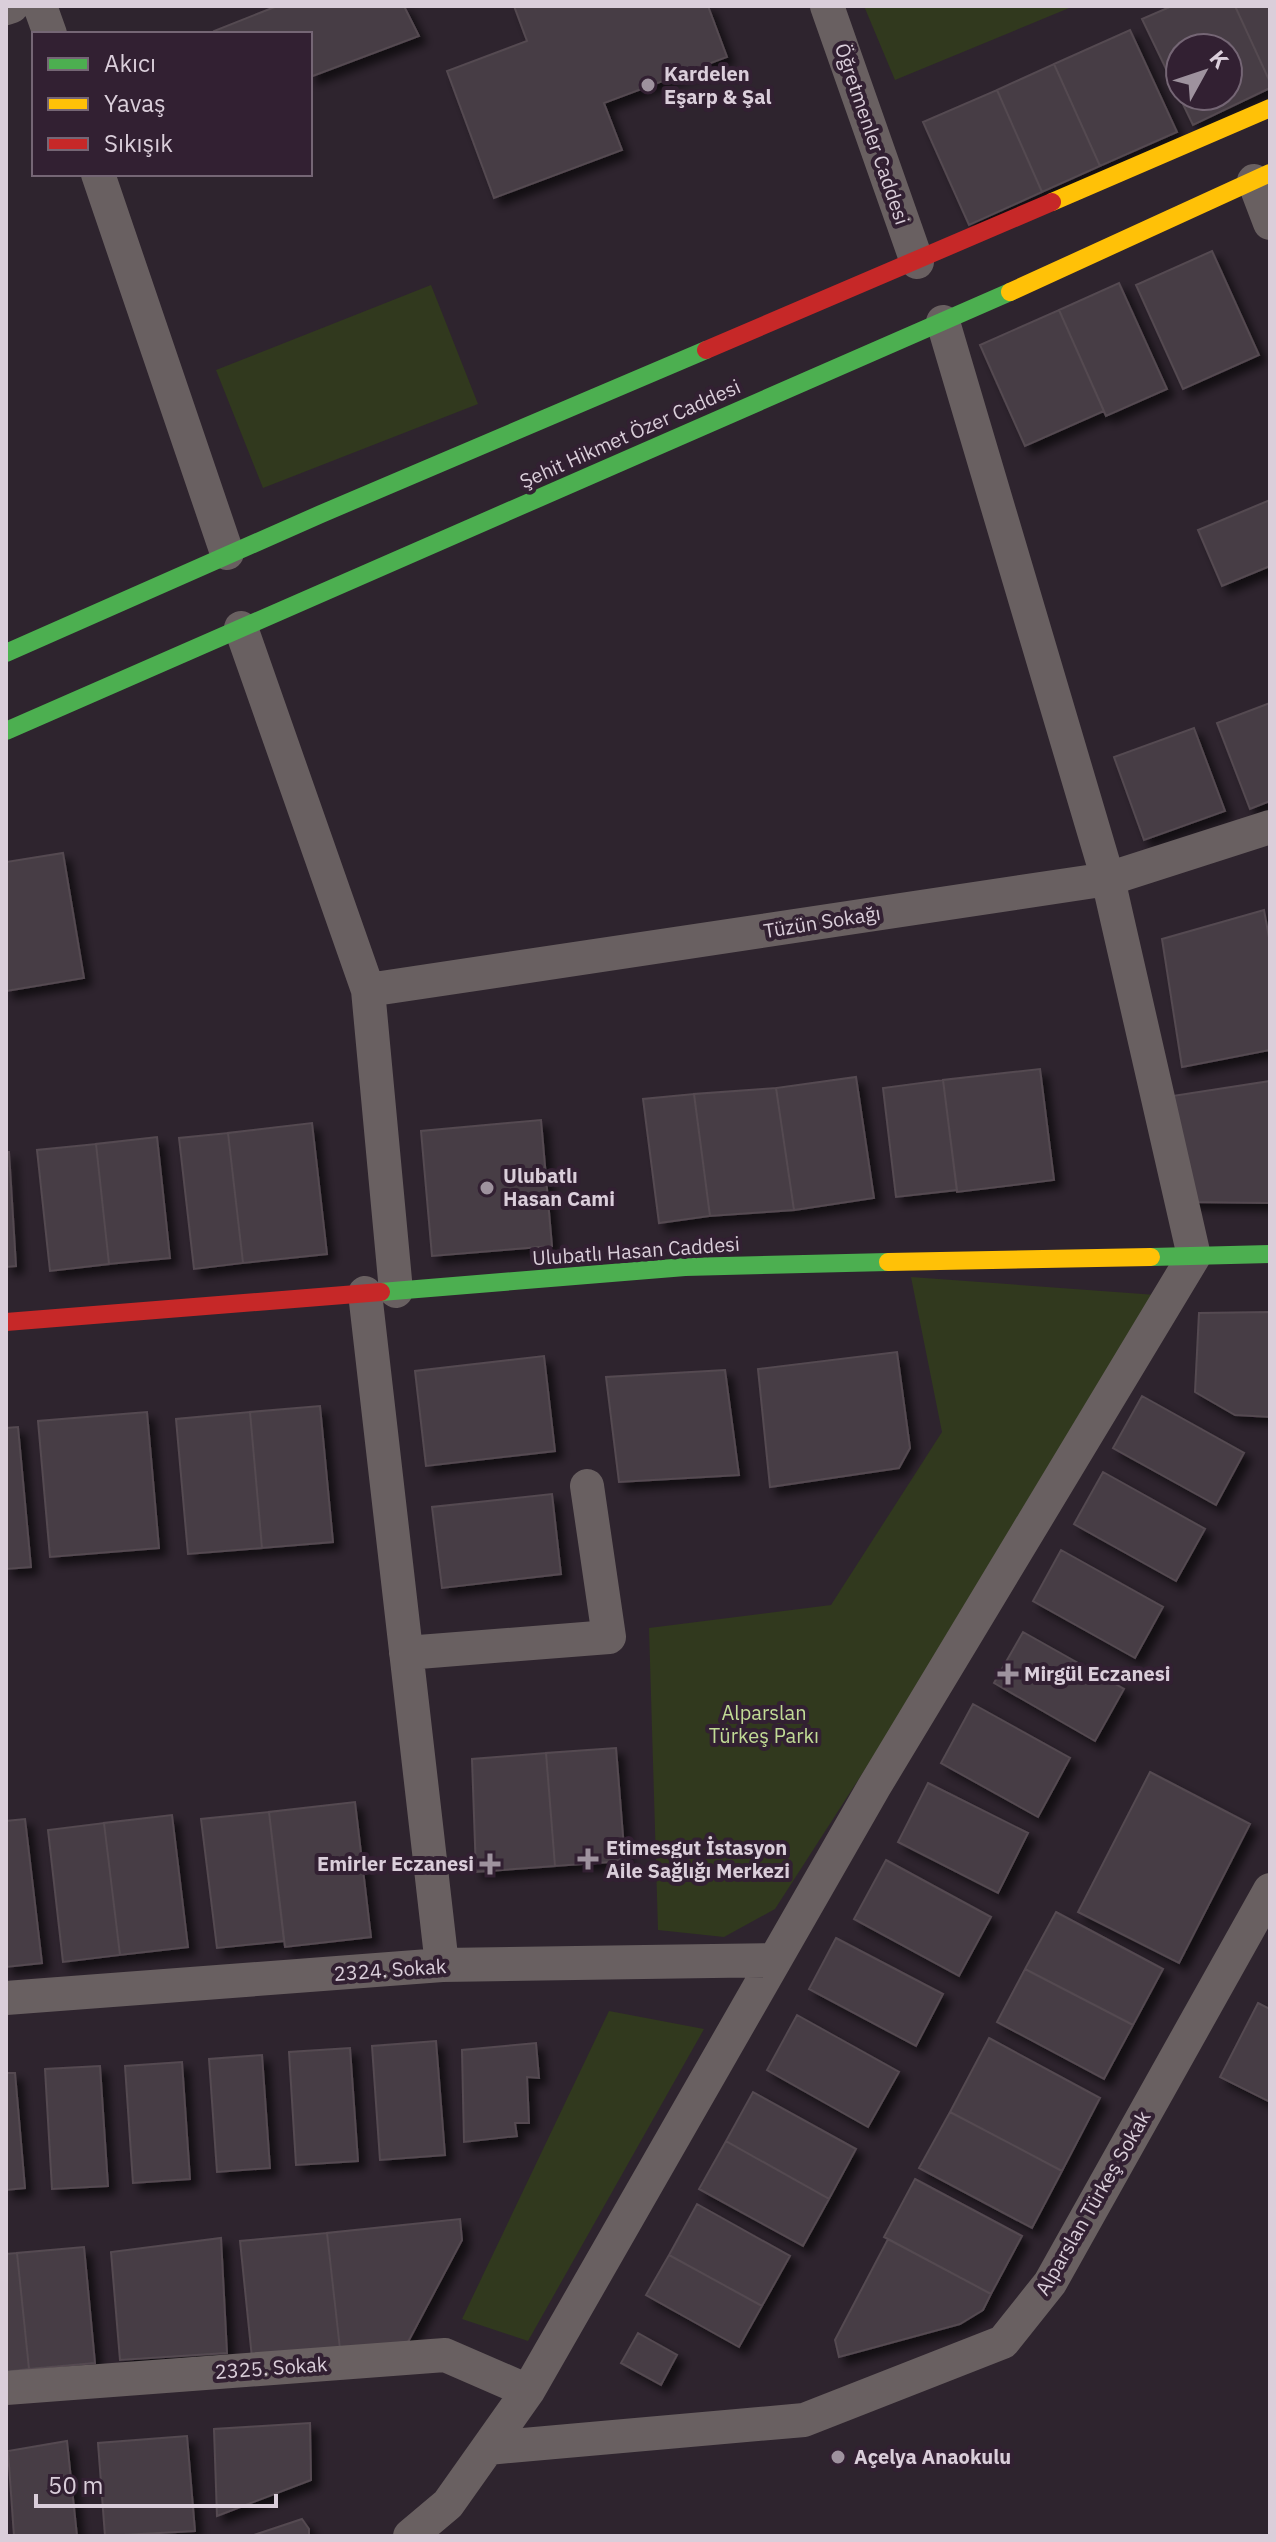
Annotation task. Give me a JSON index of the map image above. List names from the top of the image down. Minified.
{"streets":{"main road":["Şehit Hikmet Özer Caddesi","Ulubatlı Hasan Caddesi"],"street":["Öğretmenler Caddesi","Tüzün Sokağı","2324. Sokak","Alparslan Türkeş Sokak","2325. Sokak"]},"parks":["Alparslan Türkeş Parkı"],"places":{"other":["Kardelen Eşarp & Şal","Ulubatlı Hasan Cami","Açelya Anaokulu"],"health":["Mirgül Eczanesi","Etimesgut İstasyon Aile Sağlığı Merkezi","Emirler Eczanesi"]},"legend":["Akıcı","Yavaş","Sıkışık"],"scale_bar":"50 m","north":"top right"}
